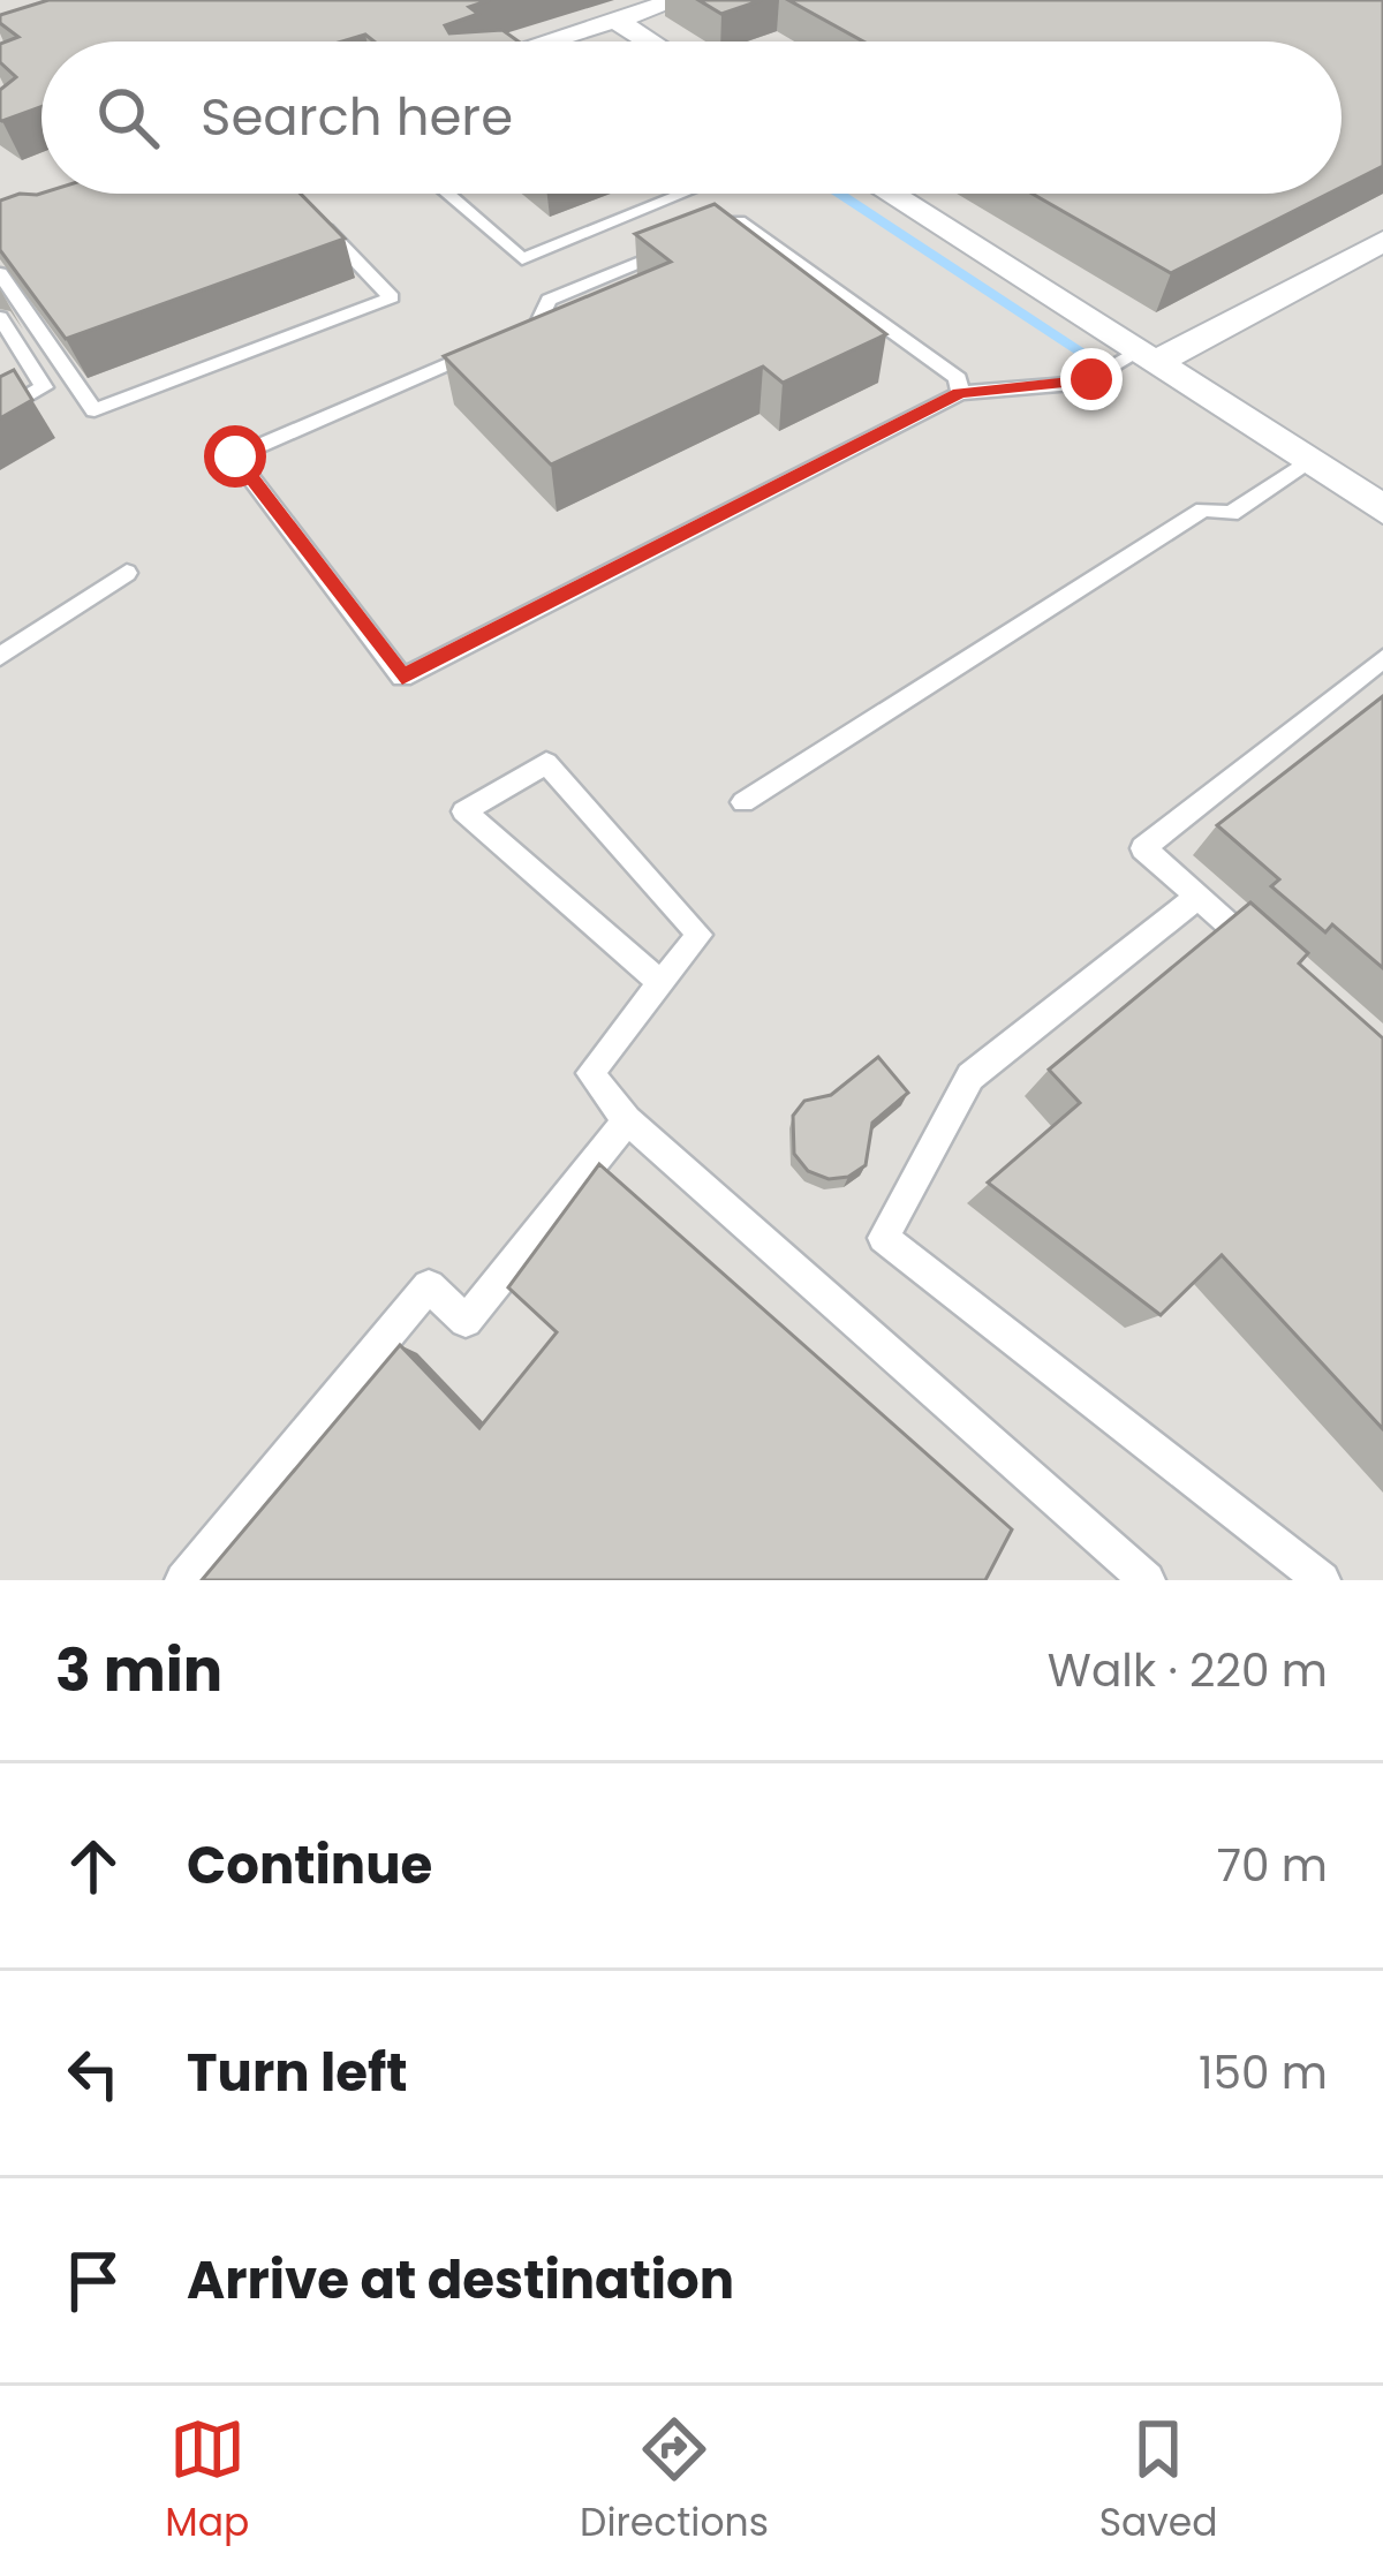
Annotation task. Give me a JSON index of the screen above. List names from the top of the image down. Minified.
{"page":{"search":"Search here","heading":["3 min","Walk · 220 m"],"list":[["Continue","70 m"],["Turn left","150 m"],"Arrive at destination"],"nav":["Map","Directions","Saved"]}}
